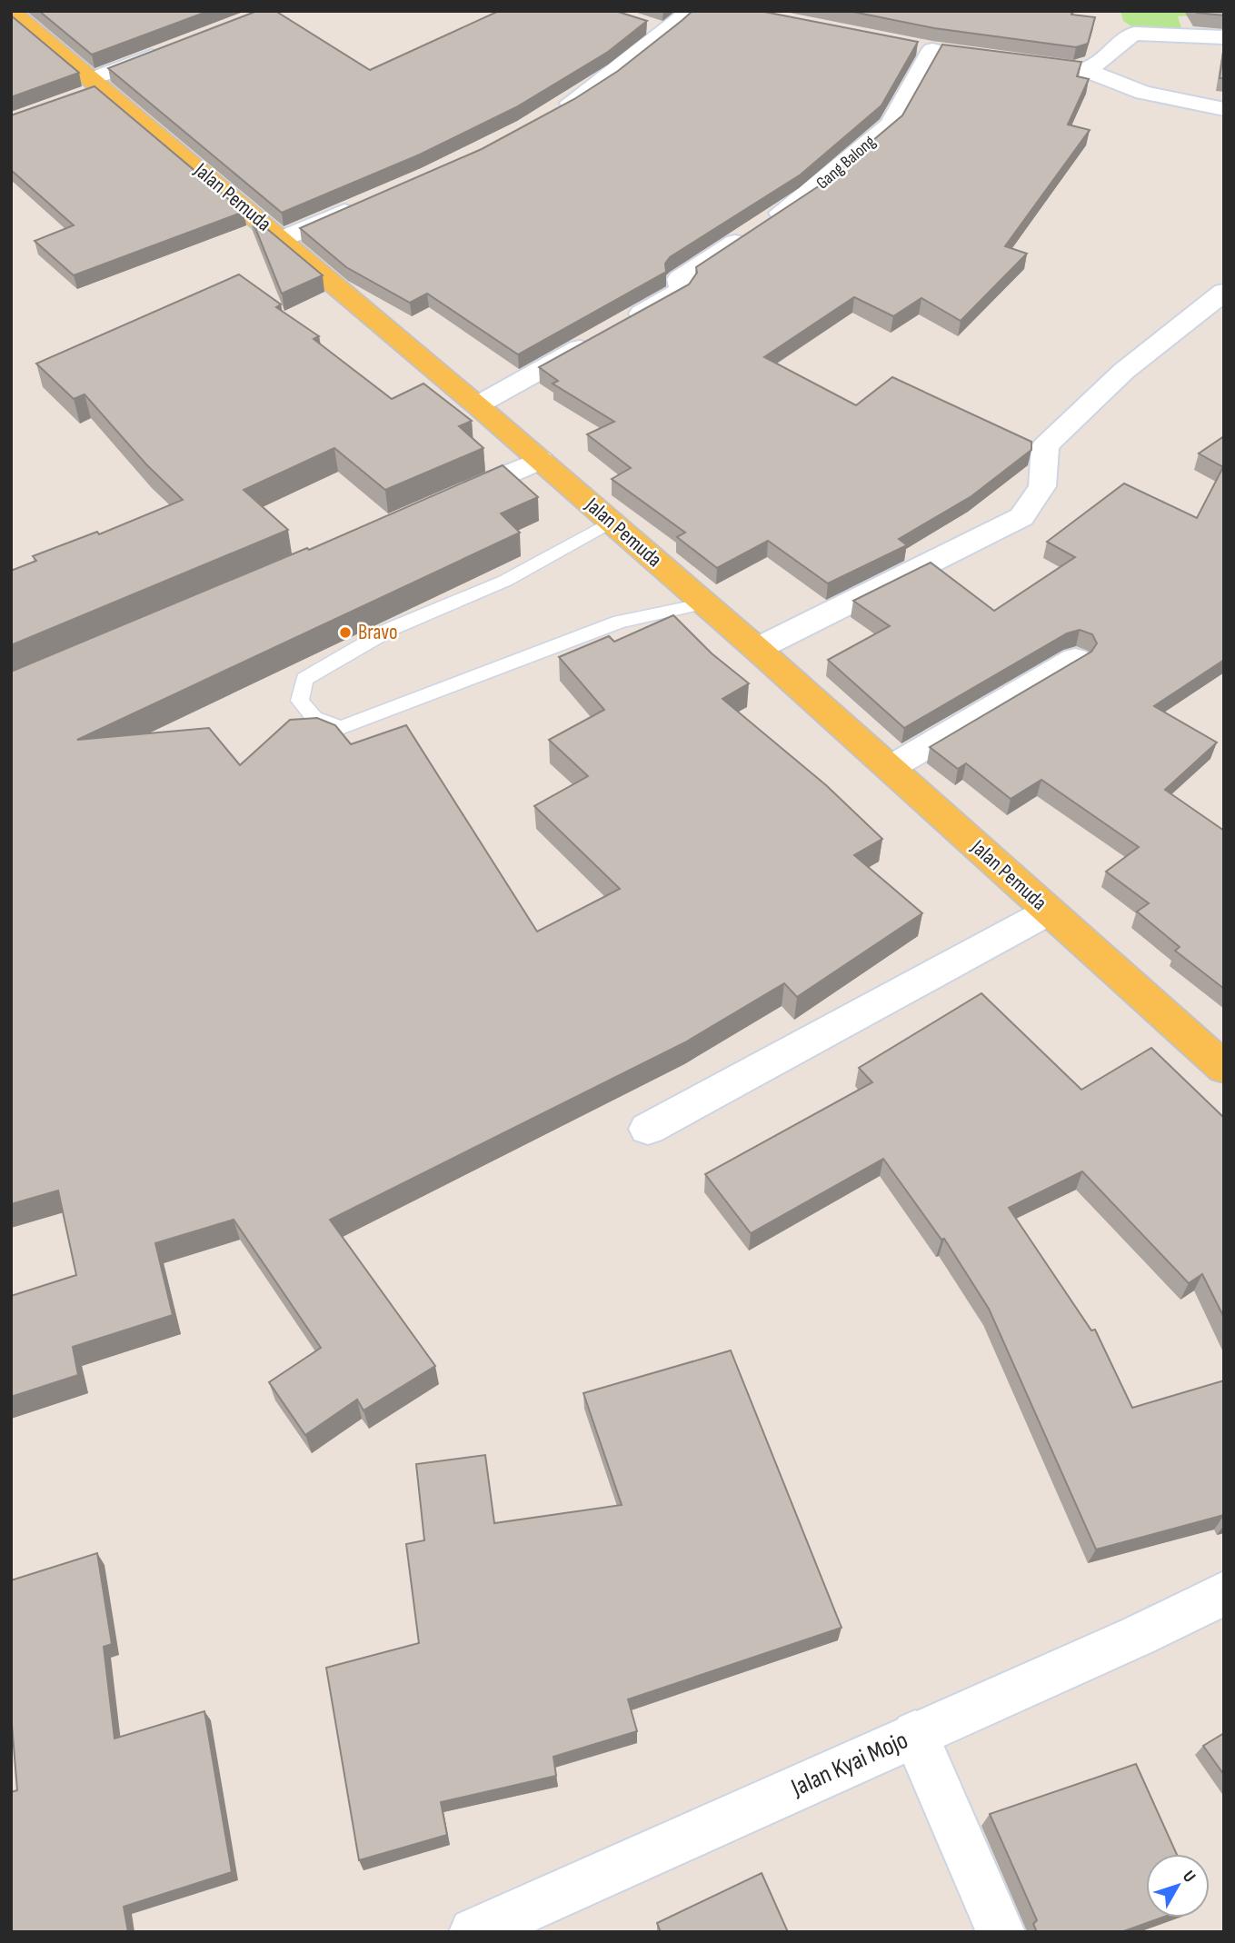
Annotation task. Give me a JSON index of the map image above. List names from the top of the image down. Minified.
{"streets":{"main road":["Jalan Pemuda"],"street":["Gang Balong","Jalan Kyai Mojo"]},"places":["Bravo"],"north":"top right"}
